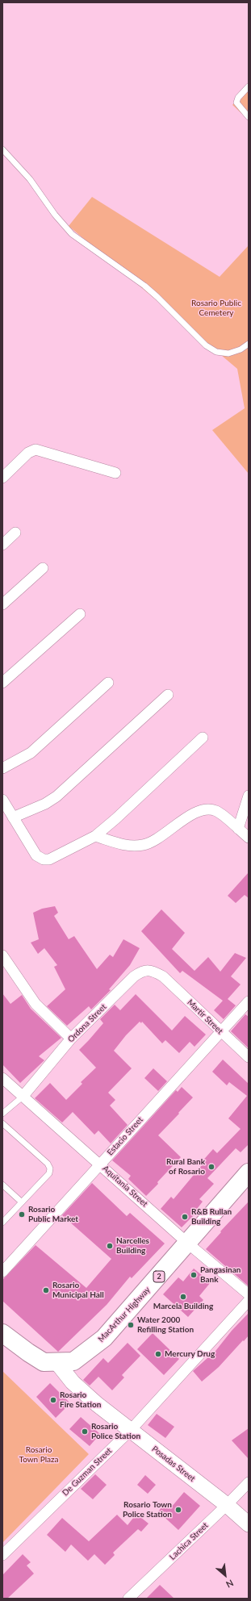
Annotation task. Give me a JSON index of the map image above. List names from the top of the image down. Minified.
{"streets":{"highway":["2","MacArthur Highway"],"main road":["Posadas Street"],"street":["Martir Street","Ordona Street","Estacio Street","Aquitania Street","De Guzman Street","Lachica Street"]},"crossings":[["Martir Street","Ordona Street"],["Martir Street","Estacio Street"],["Ordona Street","Aquitania Street"],["Estacio Street","Aquitania Street"],["Aquitania Street","MacArthur Highway"],["MacArthur Highway","Posadas Street"],["Posadas Street","De Guzman Street"],["Posadas Street","Lachica Street"]],"parks":["Rosario Public Cemetery","Rosario Town Plaza"],"places":["Rural Bank of Rosario","Rosario Public Market","R&B Rullan Building","Narcelles Building","Pangasinan Bank","Rosario Municipal Hall","Marcela Building","Water 2000 Refilling Station","Mercury Drug","Rosario Fire Station","Rosario Police Station","Rosario Town Police Station"],"north":"bottom right"}
